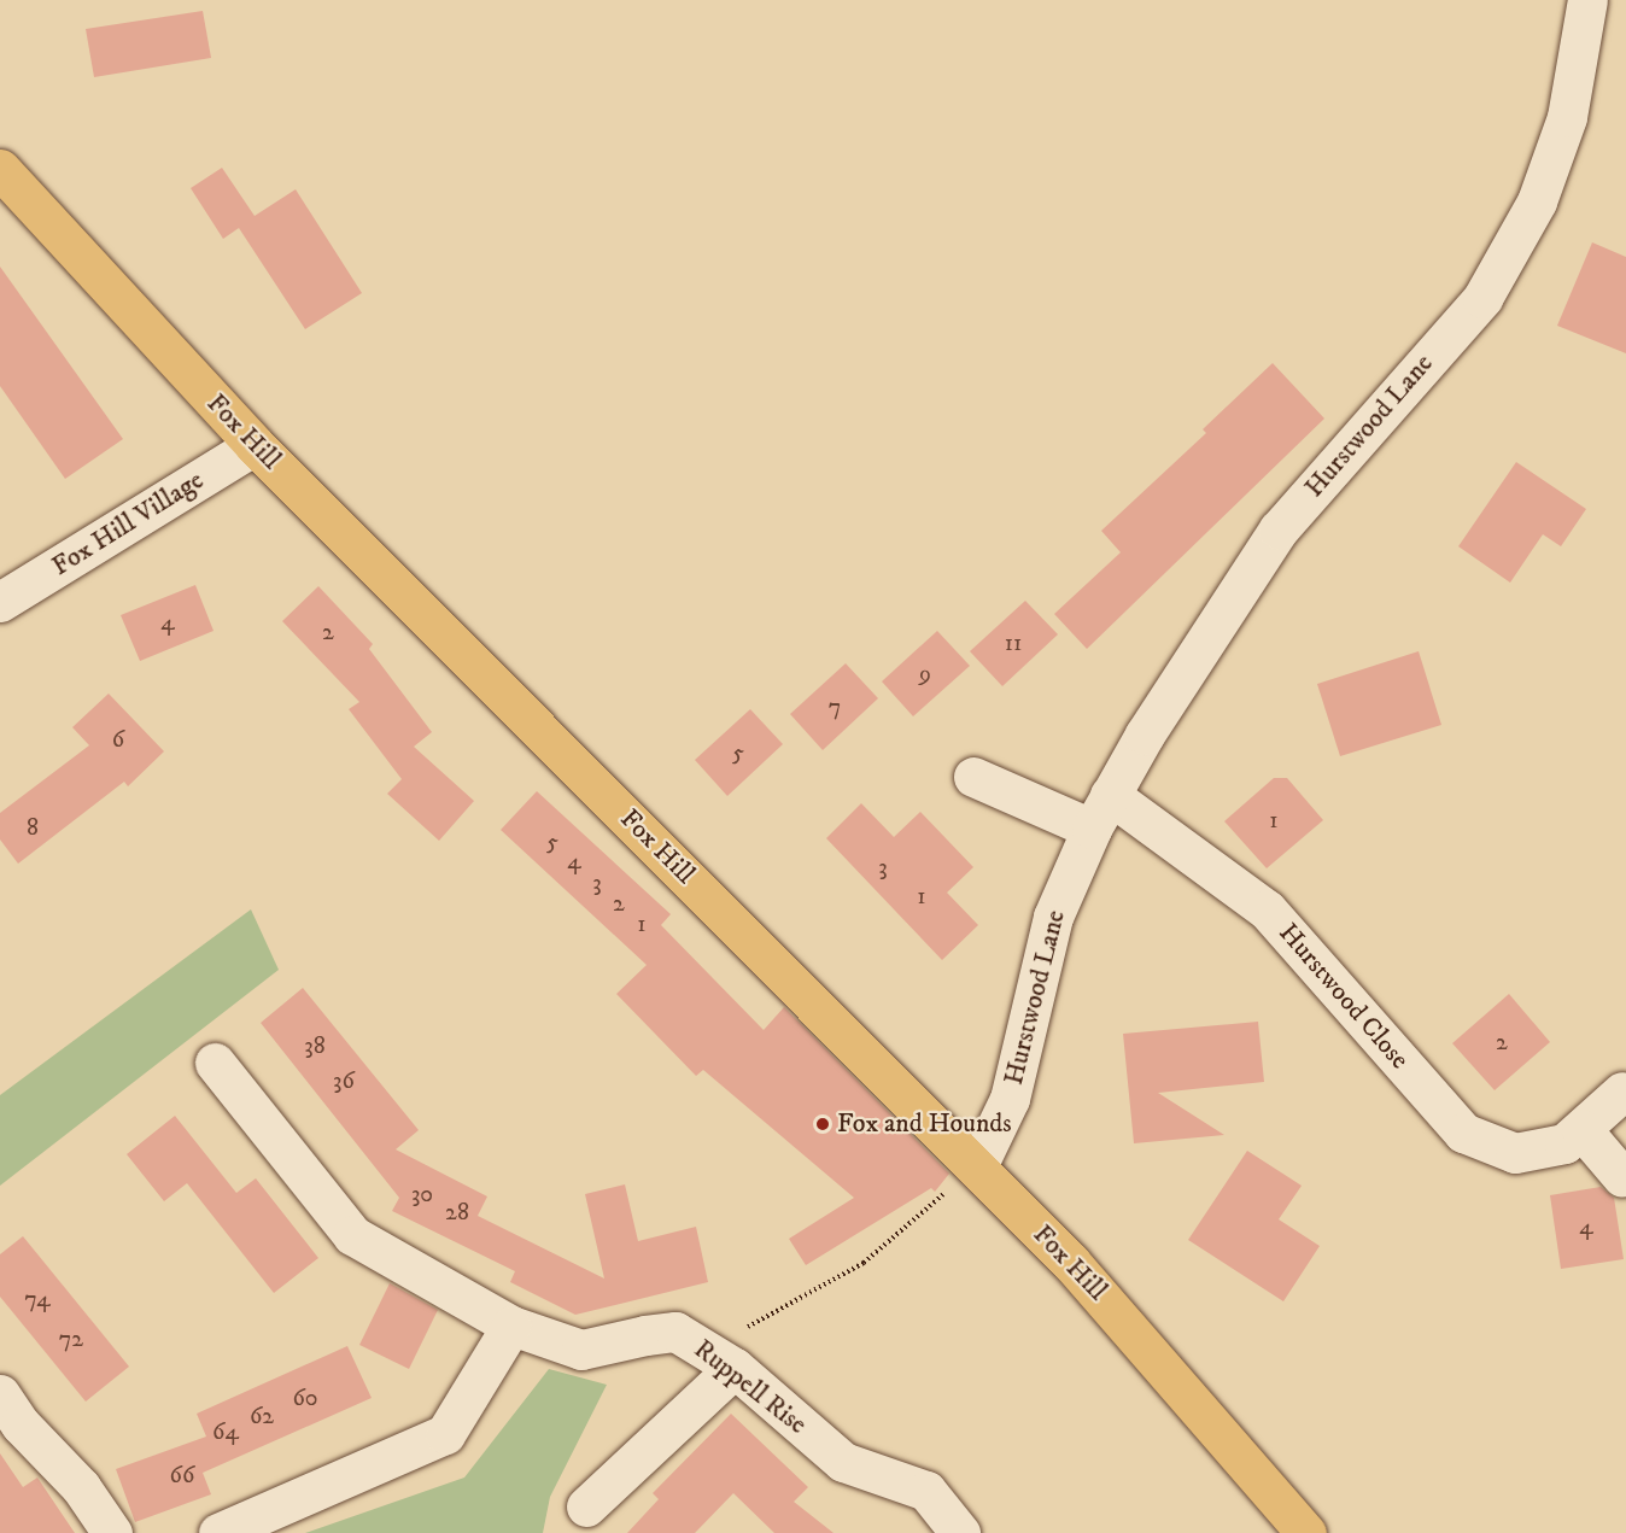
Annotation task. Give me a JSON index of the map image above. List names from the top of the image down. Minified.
{"streets":{"main road":["Fox Hill"],"street":["Hurstwood Lane","Fox Hill Village","Hurstwood Close","Ruppell Rise"]},"crossings":[["Hurstwood Lane","Fox Hill"],["Hurstwood Lane","Hurstwood Close"],["Fox Hill","Fox Hill Village"]],"places":["Fox and Hounds"],"house_numbers":["4","2","11","9","7","6","5","1","8","5","4","3","3","1","2","1","2","38","36","30","28","4","74","72","60","62","64","66"]}
